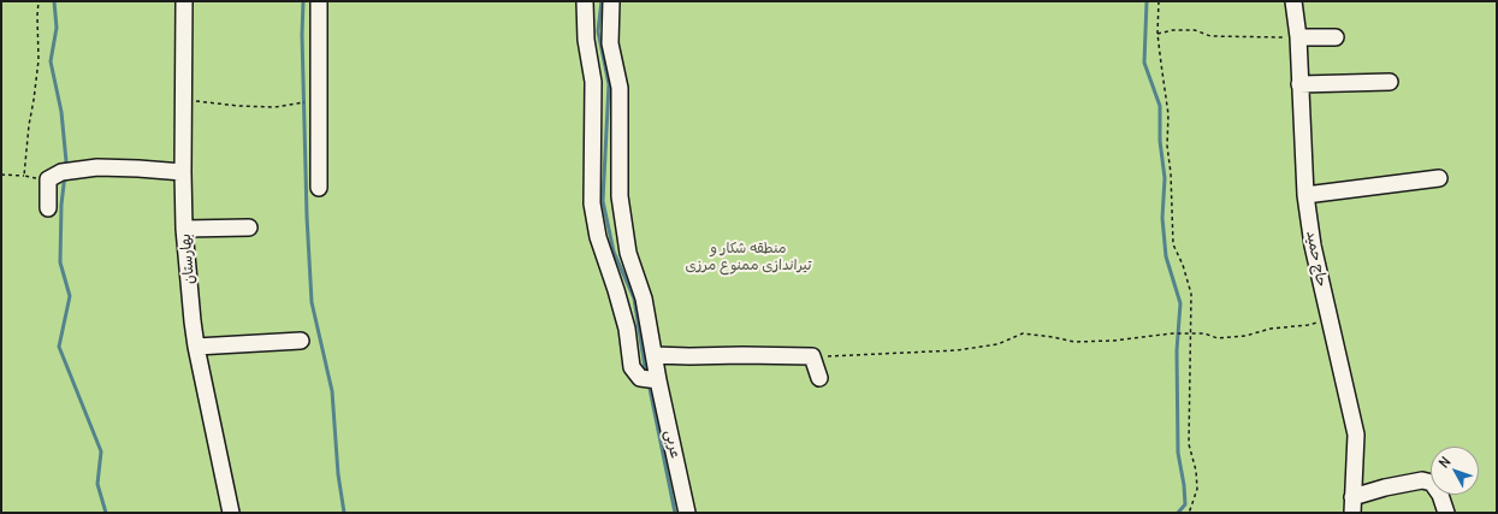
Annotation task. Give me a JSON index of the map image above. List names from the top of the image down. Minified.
{"streets":{"street":["بهارستان","حاج حمید","عربی"]},"parks":["منطقه شکار و تیراندازی ممنوع مرزی"],"north":"top left"}
